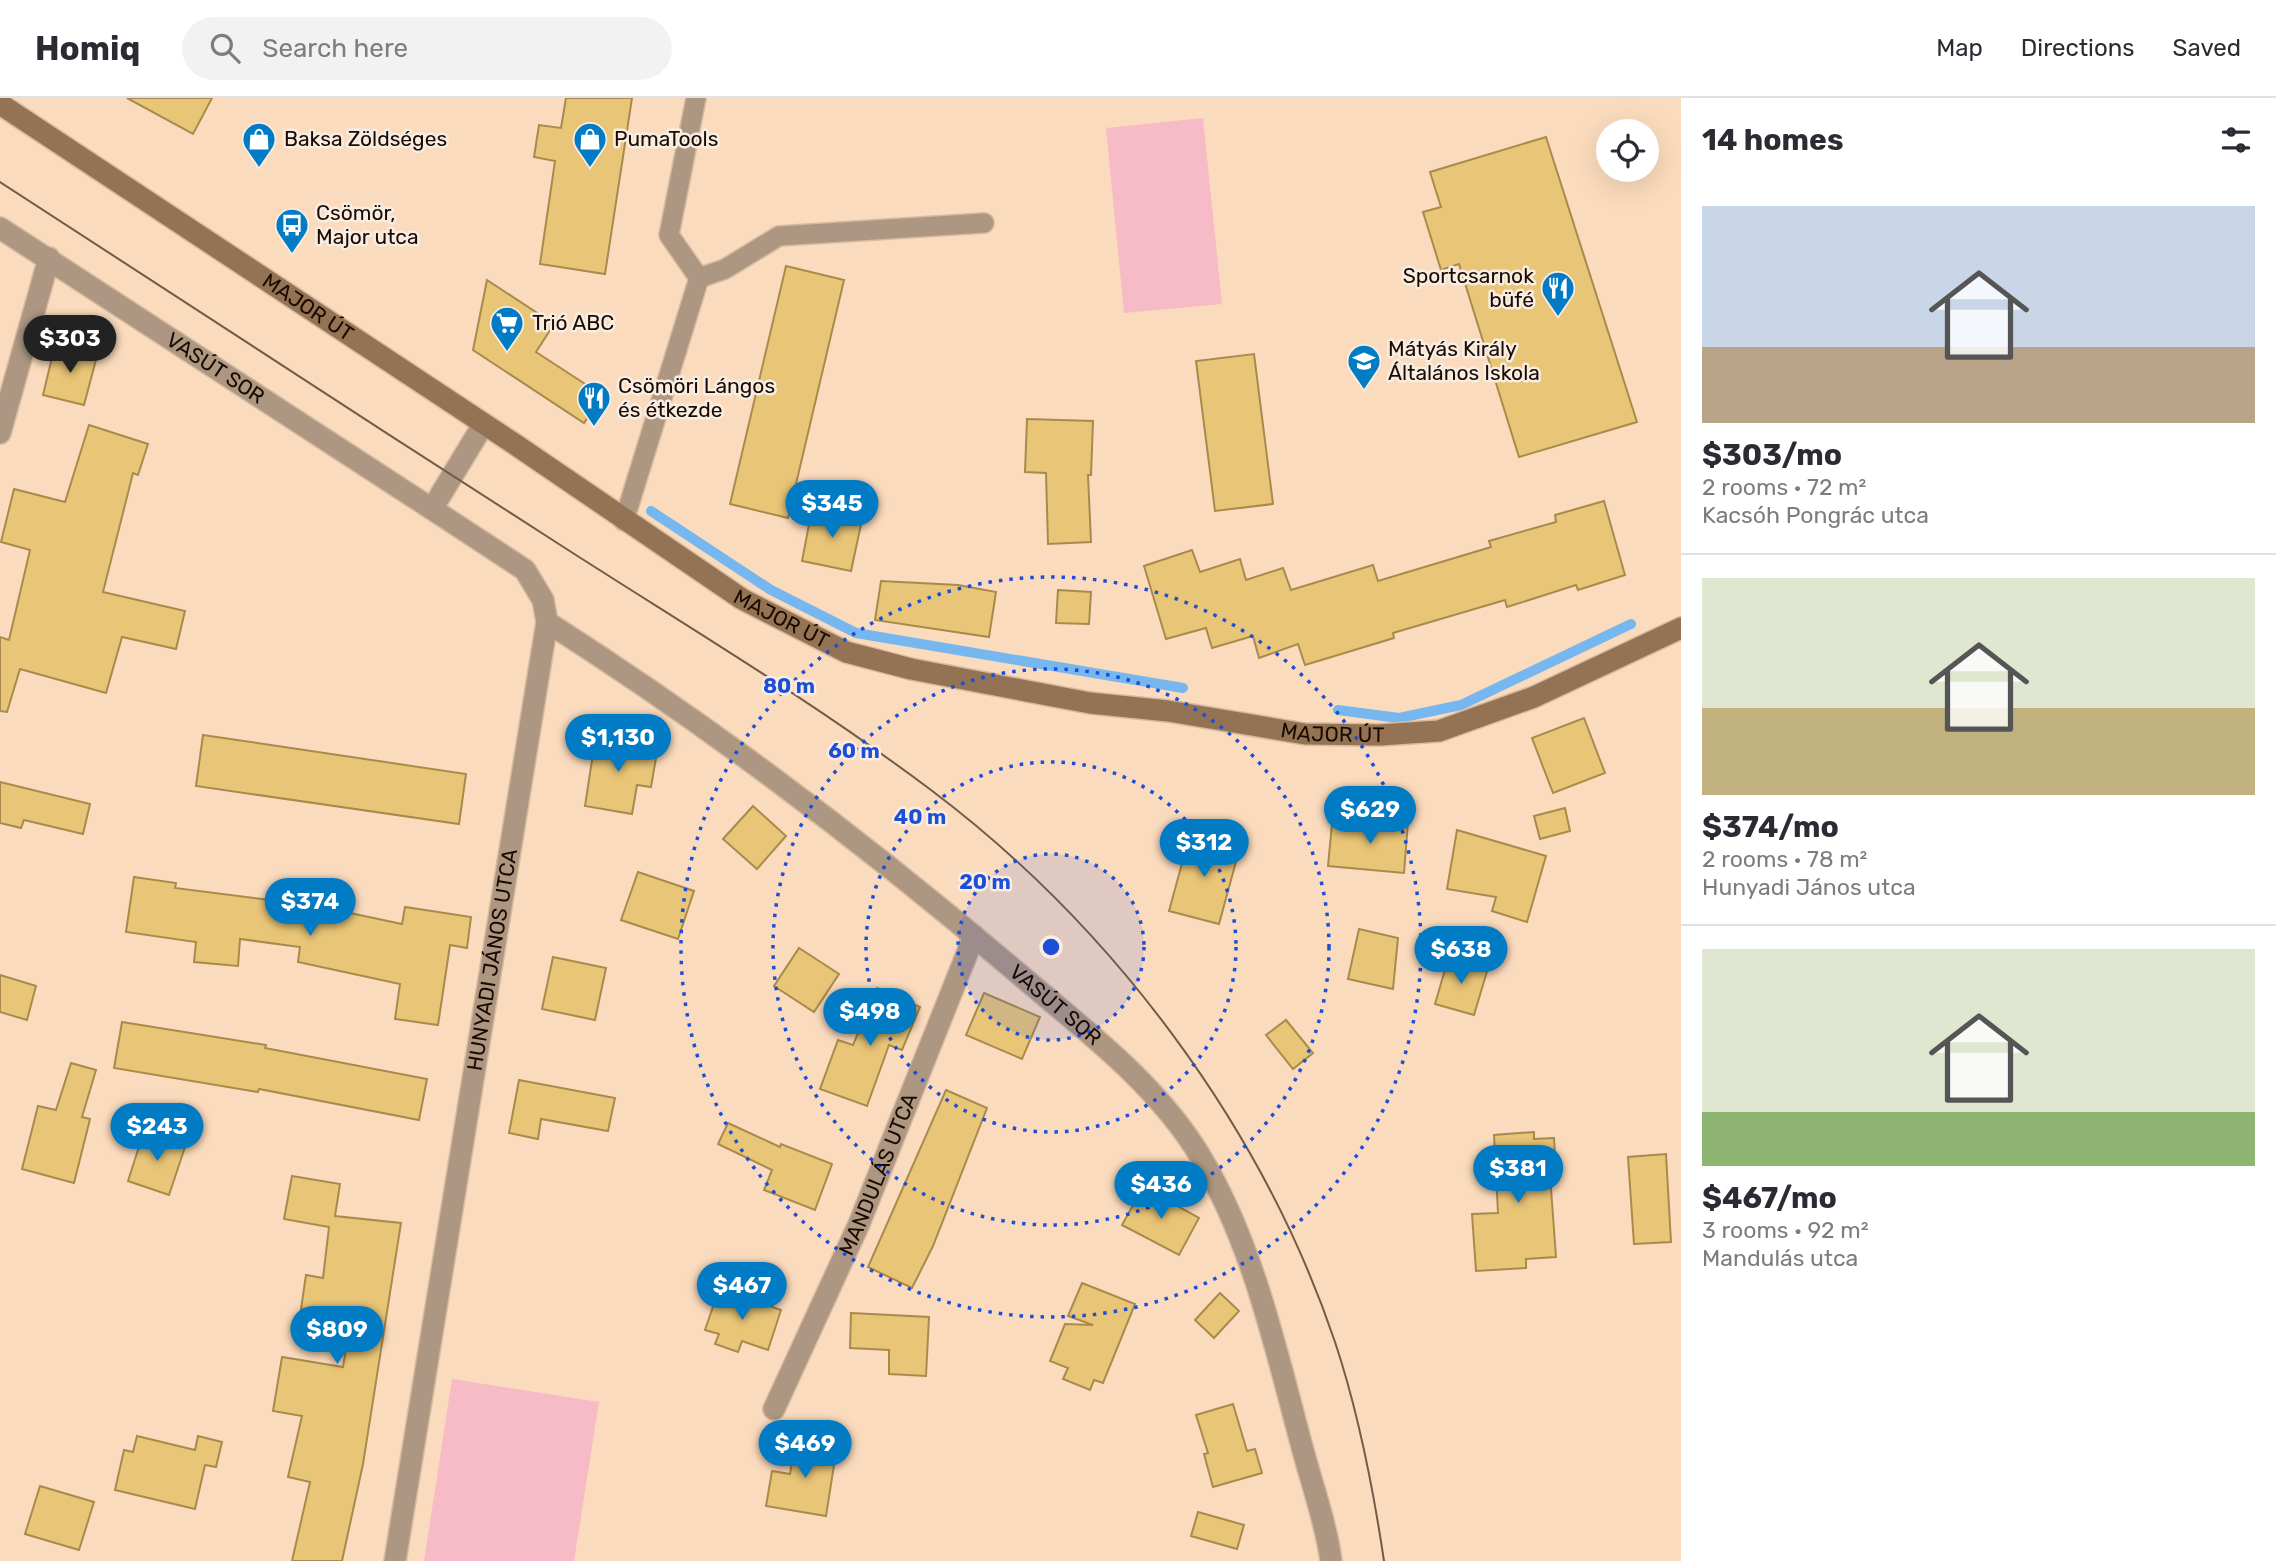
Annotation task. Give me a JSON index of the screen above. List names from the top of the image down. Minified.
{"streets":{"street":["MAJOR ÚT","VASÚT SOR","HUNYADI JÁNOS UTCA","MANDULÁS UTCA"]},"crossings":[["VASÚT SOR","HUNYADI JÁNOS UTCA"],["VASÚT SOR","MANDULÁS UTCA"]],"places":{"shop":["Baksa Zöldséges","PumaTools"],"bus stop":["Csömör, Major utca"],"restaurant":["Sportcsarnok büfé","Csömöri Lángos és étkezde"],"supermarket":["Trió ABC"],"school or university":["Mátyás Király Általános Iskola"]},"page":{"header":"Homiq","search":"Search here","nav":["Map","Directions","Saved"],"heading":"14 homes","list":[{"name":"$303/mo","note":"2 rooms · 72 m² · Kacsóh Pongrác utca"},{"name":"$374/mo","note":"2 rooms · 78 m² · Hunyadi János utca"},{"name":"$467/mo","note":"3 rooms · 92 m² · Mandulás utca"}],"price":["$303","$345","$1,130","$629","$312","$374","$638","$498","$243","$381","$436","$467","$809","$469"]},"rings":["80 m","60 m","40 m","20 m"]}
